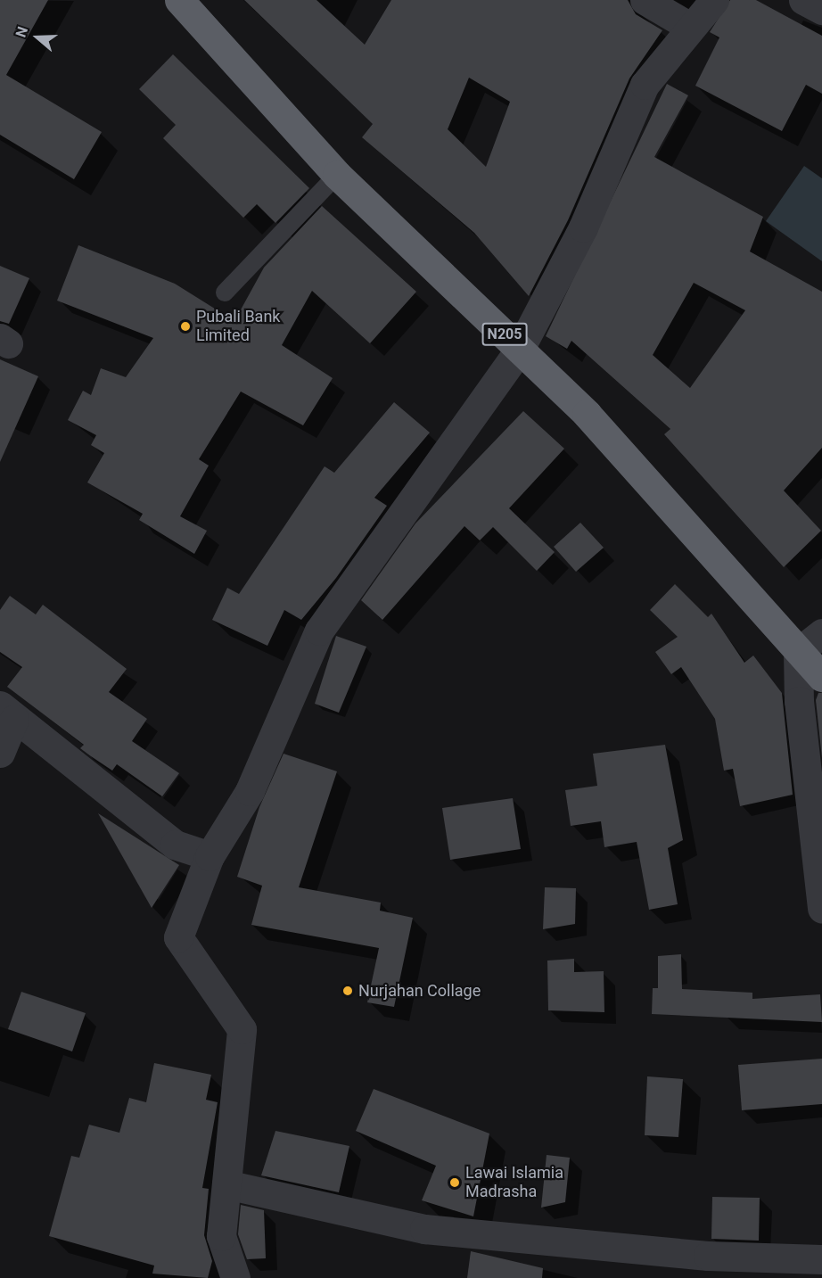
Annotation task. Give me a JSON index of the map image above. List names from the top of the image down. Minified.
{"streets":{"highway":["N205"]},"places":["Pubali Bank Limited","Nurjahan Collage","Lawai Islamia Madrasha"],"north":"left"}
